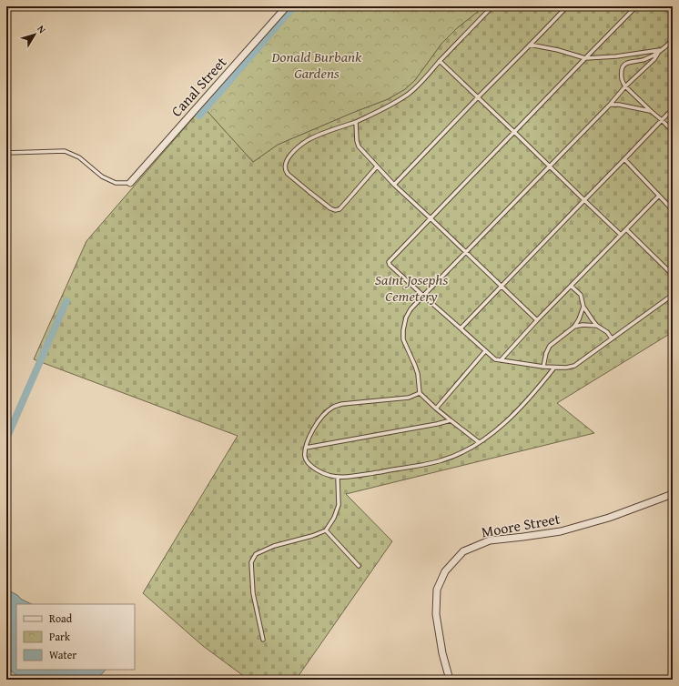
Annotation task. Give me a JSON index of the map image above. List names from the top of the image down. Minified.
{"streets":{"street":["Canal Street","Moore Street"]},"parks":["Donald Burbank Gardens","Saint Josephs Cemetery"],"legend":["Road","Park","Water"],"north":"top right"}
